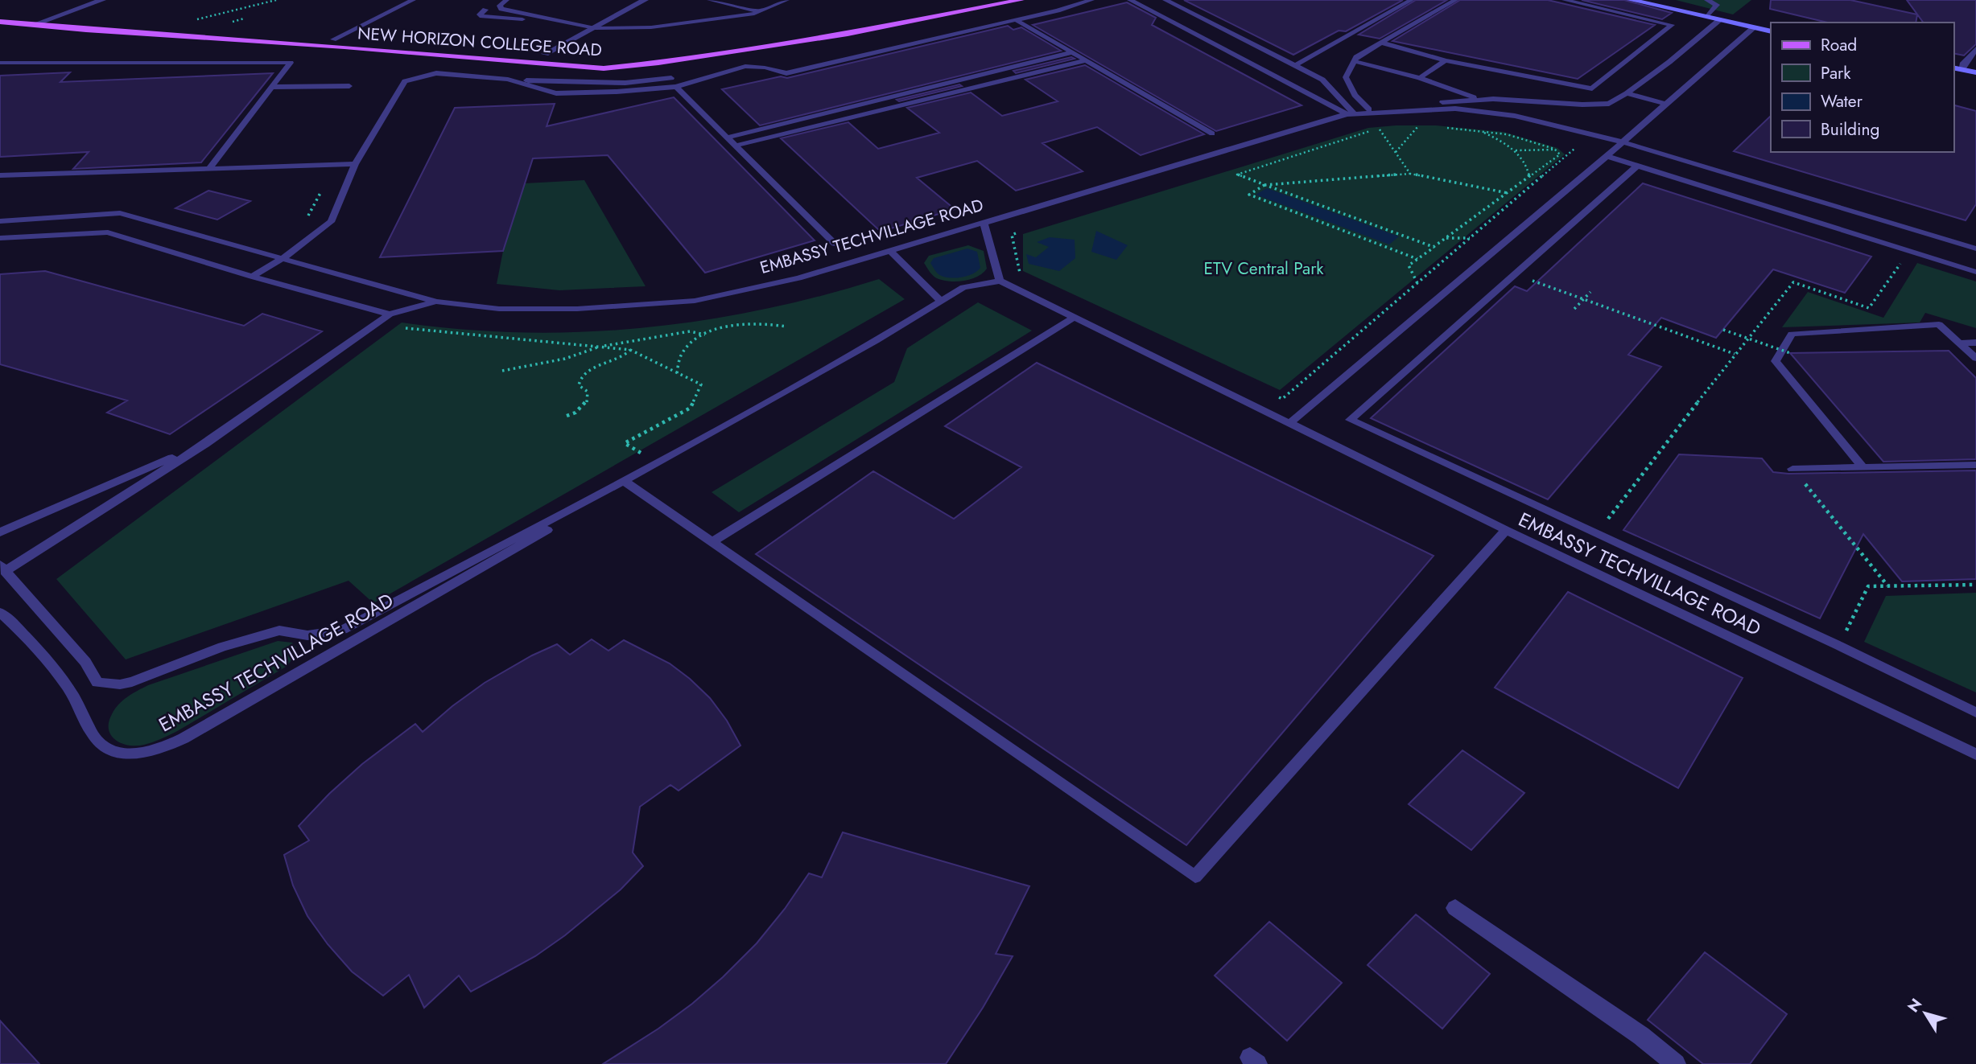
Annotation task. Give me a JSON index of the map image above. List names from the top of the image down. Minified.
{"streets":{"main road":["NEW HORIZON COLLEGE ROAD"],"lane":["EMBASSY TECHVILLAGE ROAD"]},"parks":["ETV Central Park"],"legend":["Road","Park","Water","Building"],"north":"top left"}
